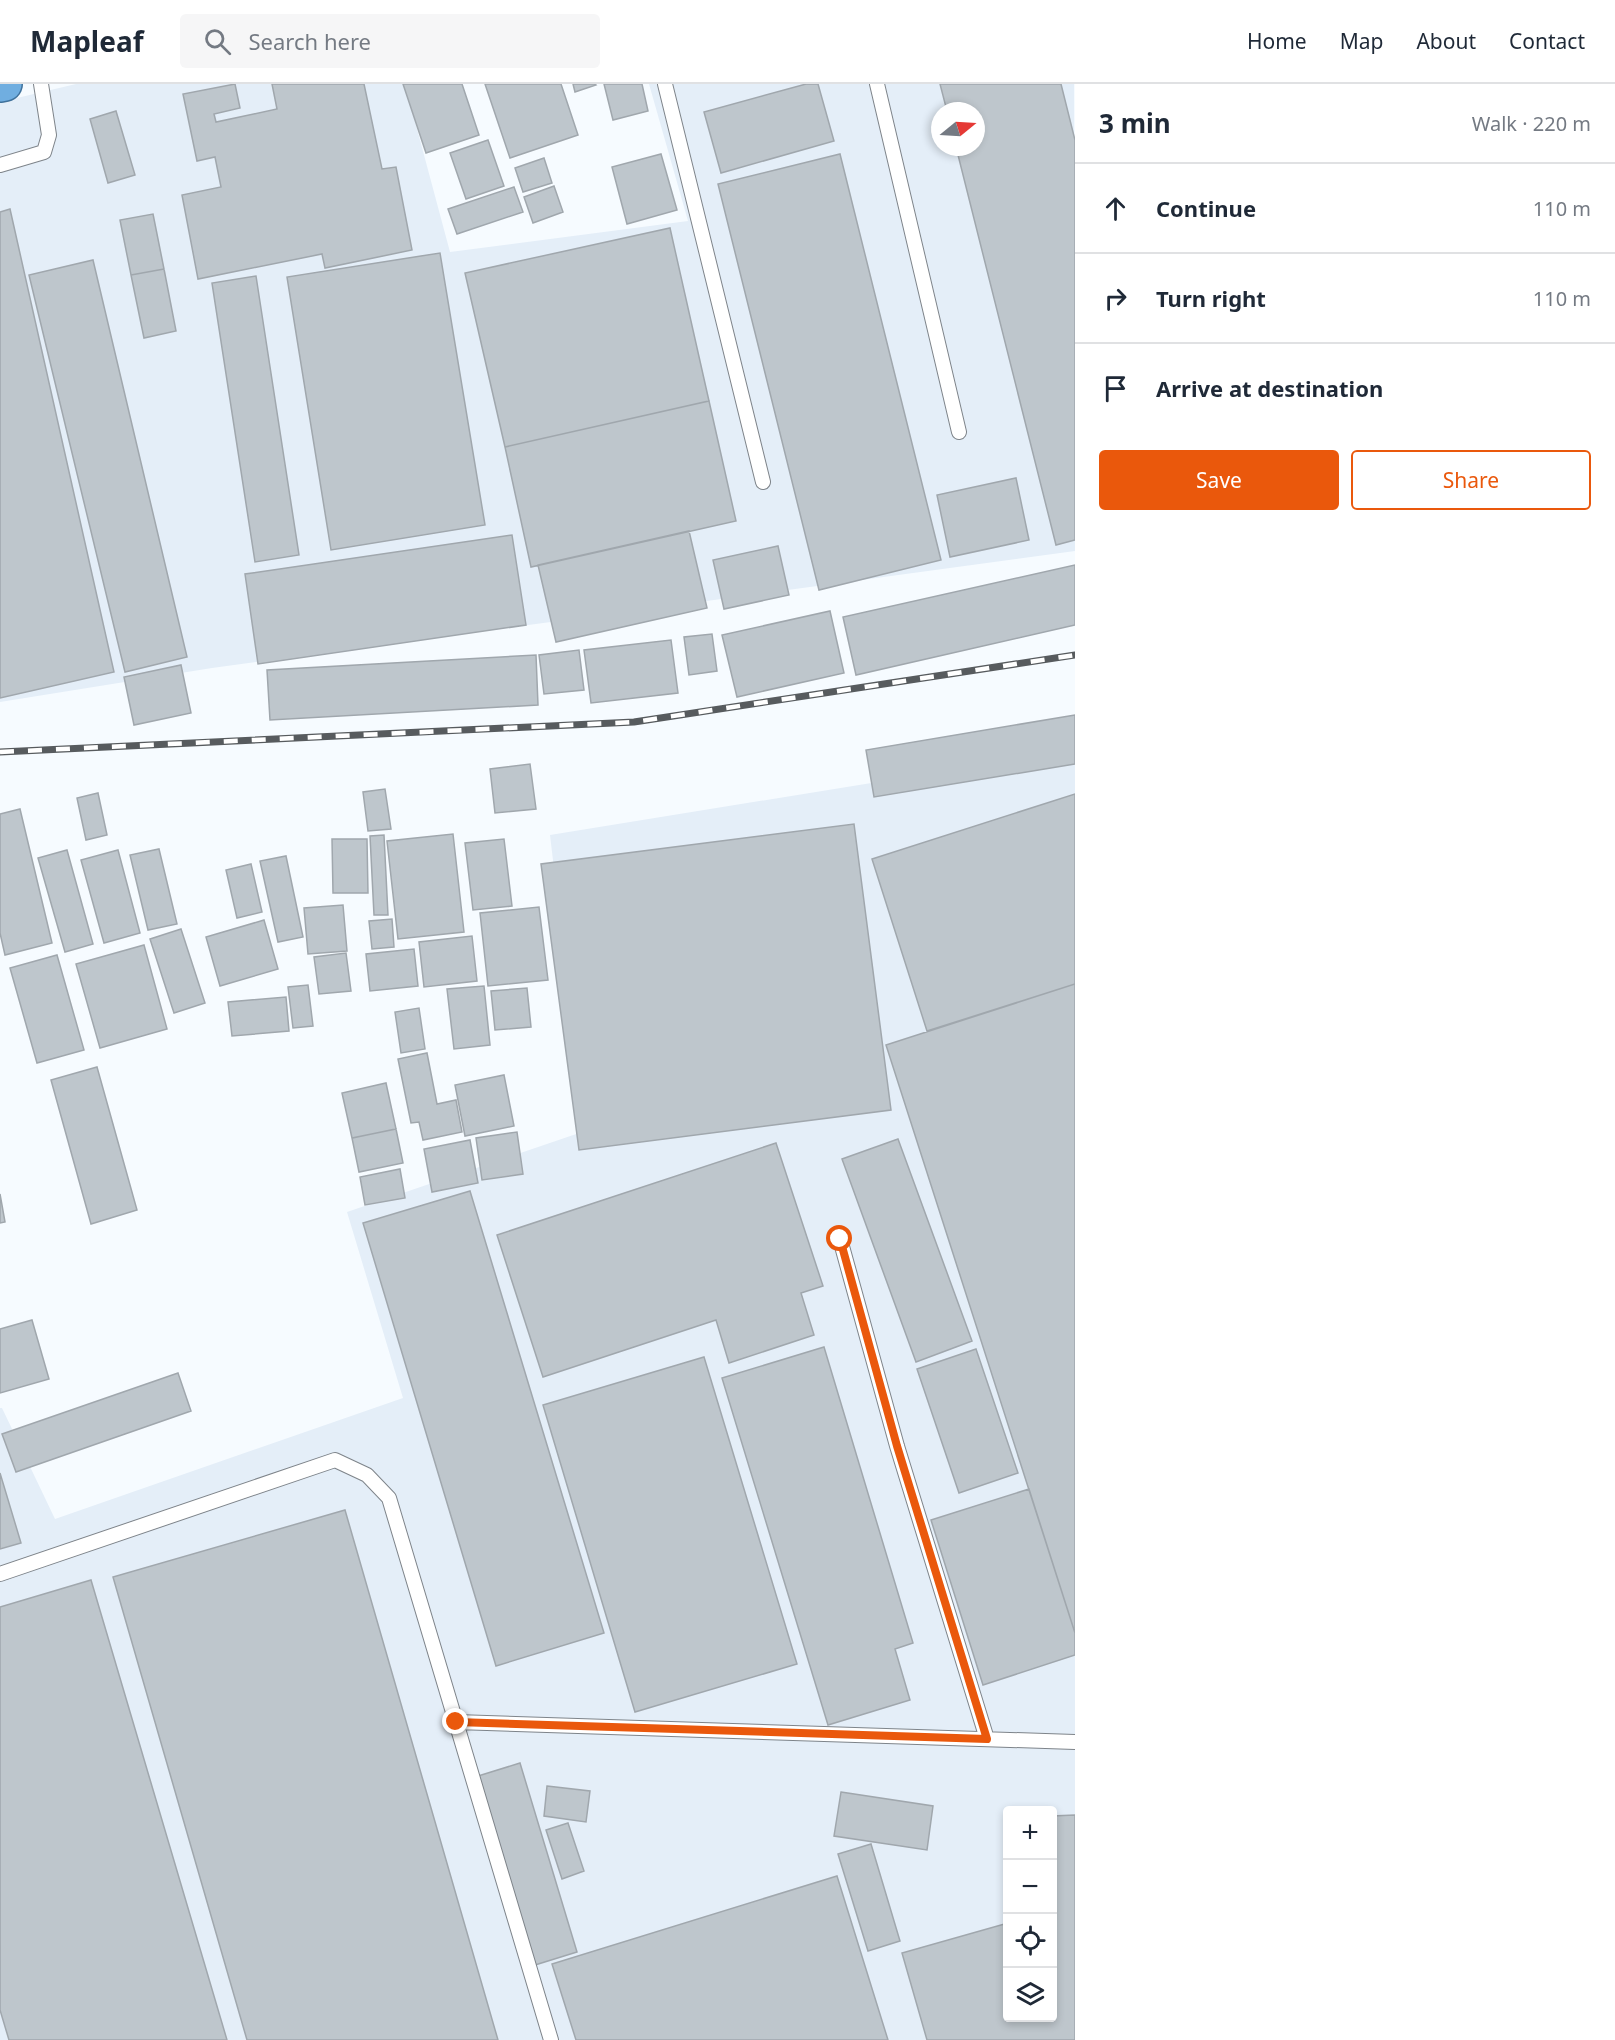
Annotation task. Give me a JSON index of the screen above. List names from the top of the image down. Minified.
{"north":"right","page":{"header":"Mapleaf","search":"Search here","nav":["Home","Map","About","Contact"],"heading":["3 min","Walk · 220 m"],"list":[["Continue","110 m"],["Turn right","110 m"],"Arrive at destination"],"buttons":["Save","Share"],"map_buttons":["+","−"]}}
